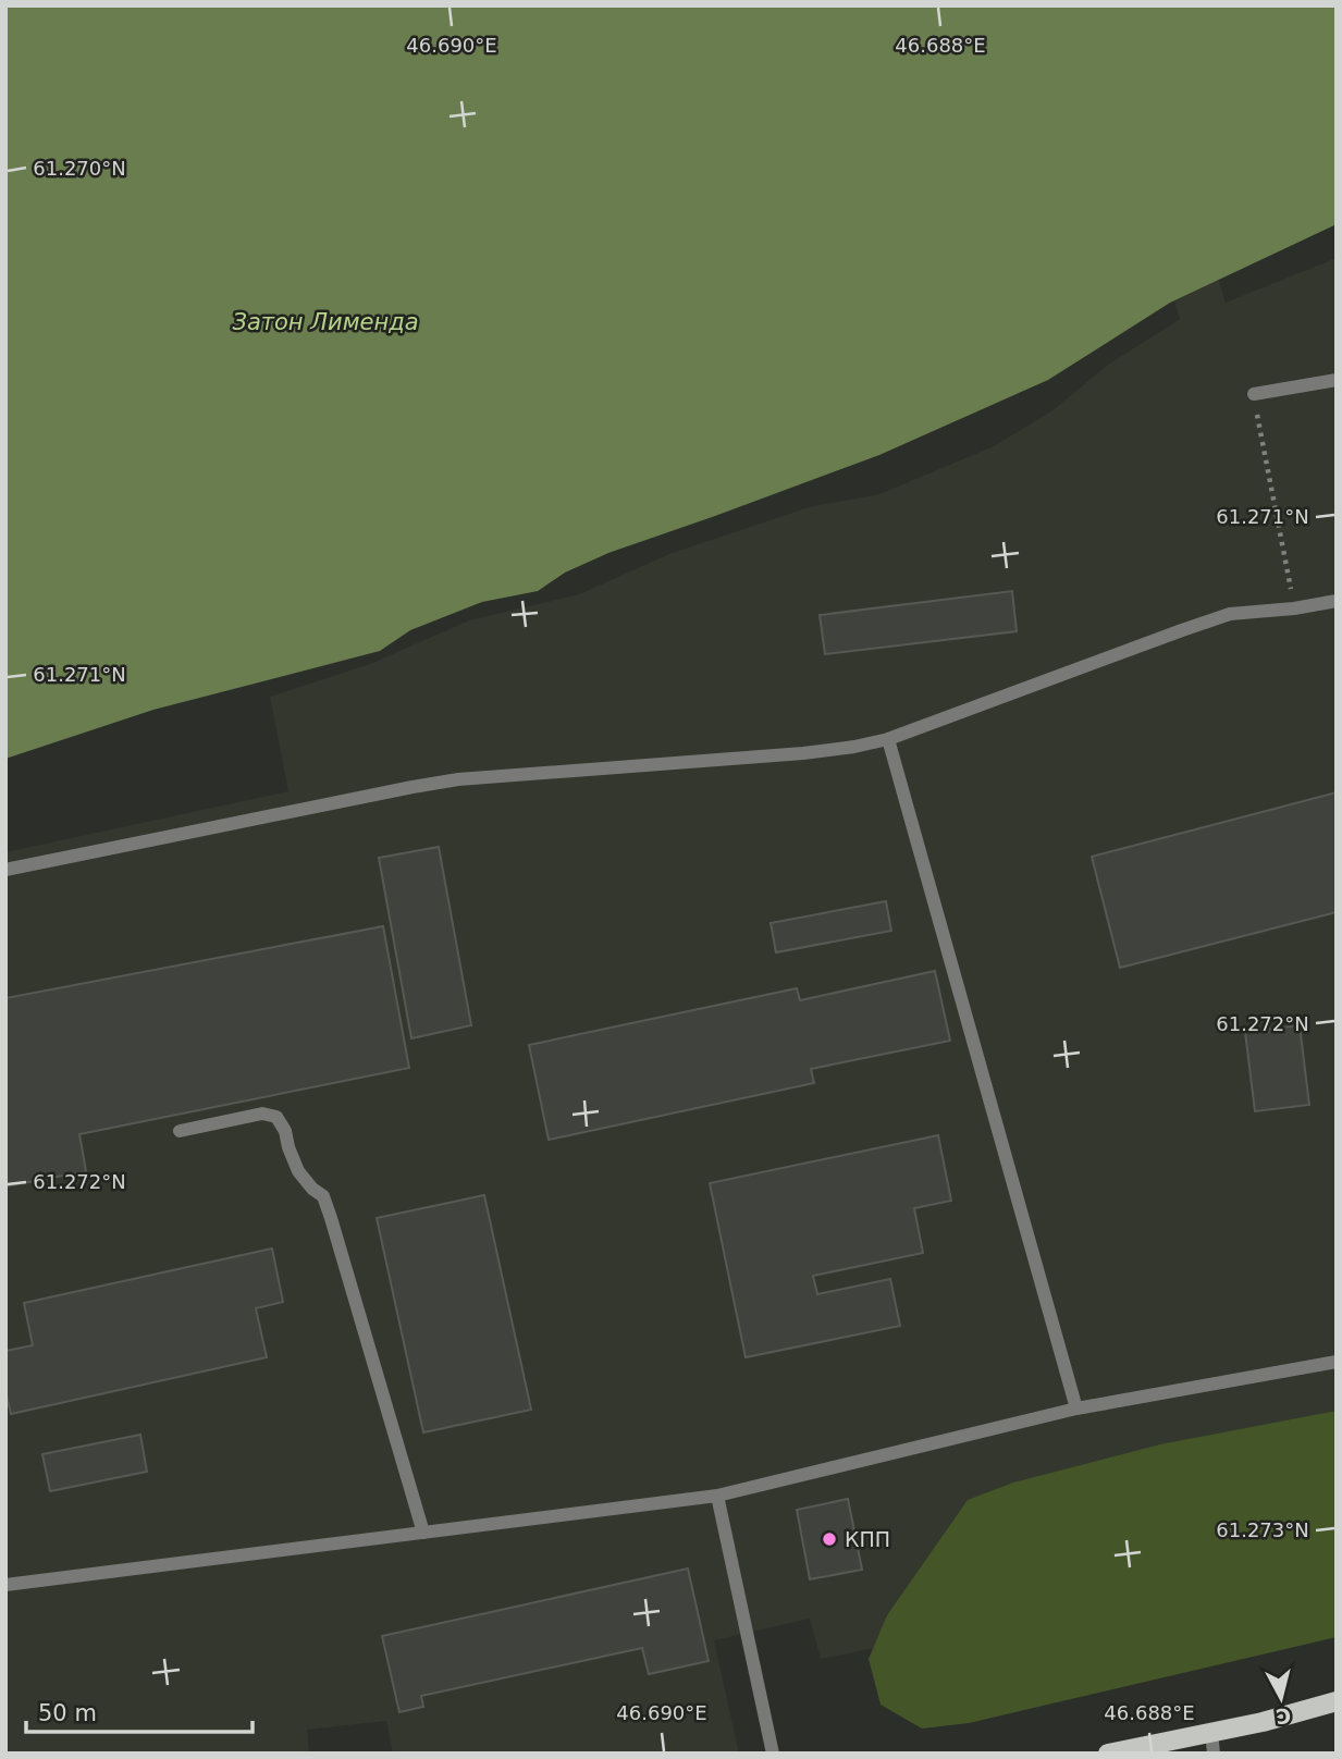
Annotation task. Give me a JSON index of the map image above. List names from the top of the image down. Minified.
{"water":["Затон Лименда"],"places":["КПП"],"scale_bar":"50 m","north":"bottom","coordinates":["46.690°E","46.688°E","61.270°N","61.271°N","61.272°N","61.273°N"]}
